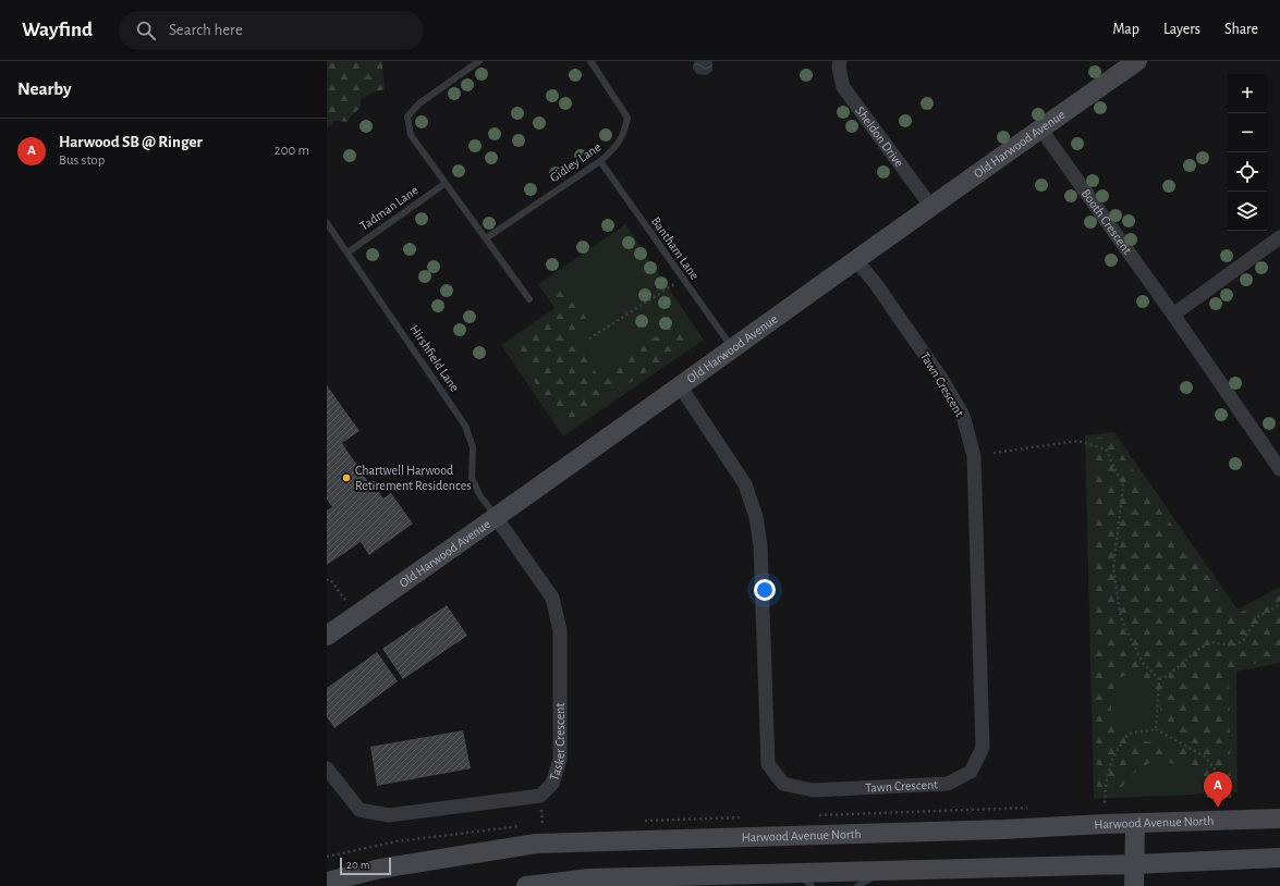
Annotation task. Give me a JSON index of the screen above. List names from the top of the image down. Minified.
{"streets":{"main road":["Old Harwood Avenue","Harwood Avenue North"],"street":["Sheldon Drive","Booth Crescent","Tawn Crescent","Tasker Crescent"],"lane":["Gidley Lane","Tadman Lane","Bantham Lane","Hirshfield Lane"]},"crossings":[["Sheldon Drive","Old Harwood Avenue"],["Old Harwood Avenue","Booth Crescent"],["Old Harwood Avenue","Bantham Lane"],["Old Harwood Avenue","Hirshfield Lane"],["Old Harwood Avenue","Tawn Crescent"],["Old Harwood Avenue","Tasker Crescent"],["Gidley Lane","Bantham Lane"],["Tadman Lane","Hirshfield Lane"],["Hirshfield Lane","Tasker Crescent"]],"places":["Chartwell Harwood Retirement Residences"],"scale_bar":"20 m","page":{"header":"Wayfind","search":"Search here","nav":["Map","Layers","Share"],"heading":"Nearby","map_buttons":["+","−"],"list":[{"mark":"A","name":"Harwood SB @ Ringer","note":"Bus stop","value":"200 m"}],"pins":"A","scale":"20 m"}}
